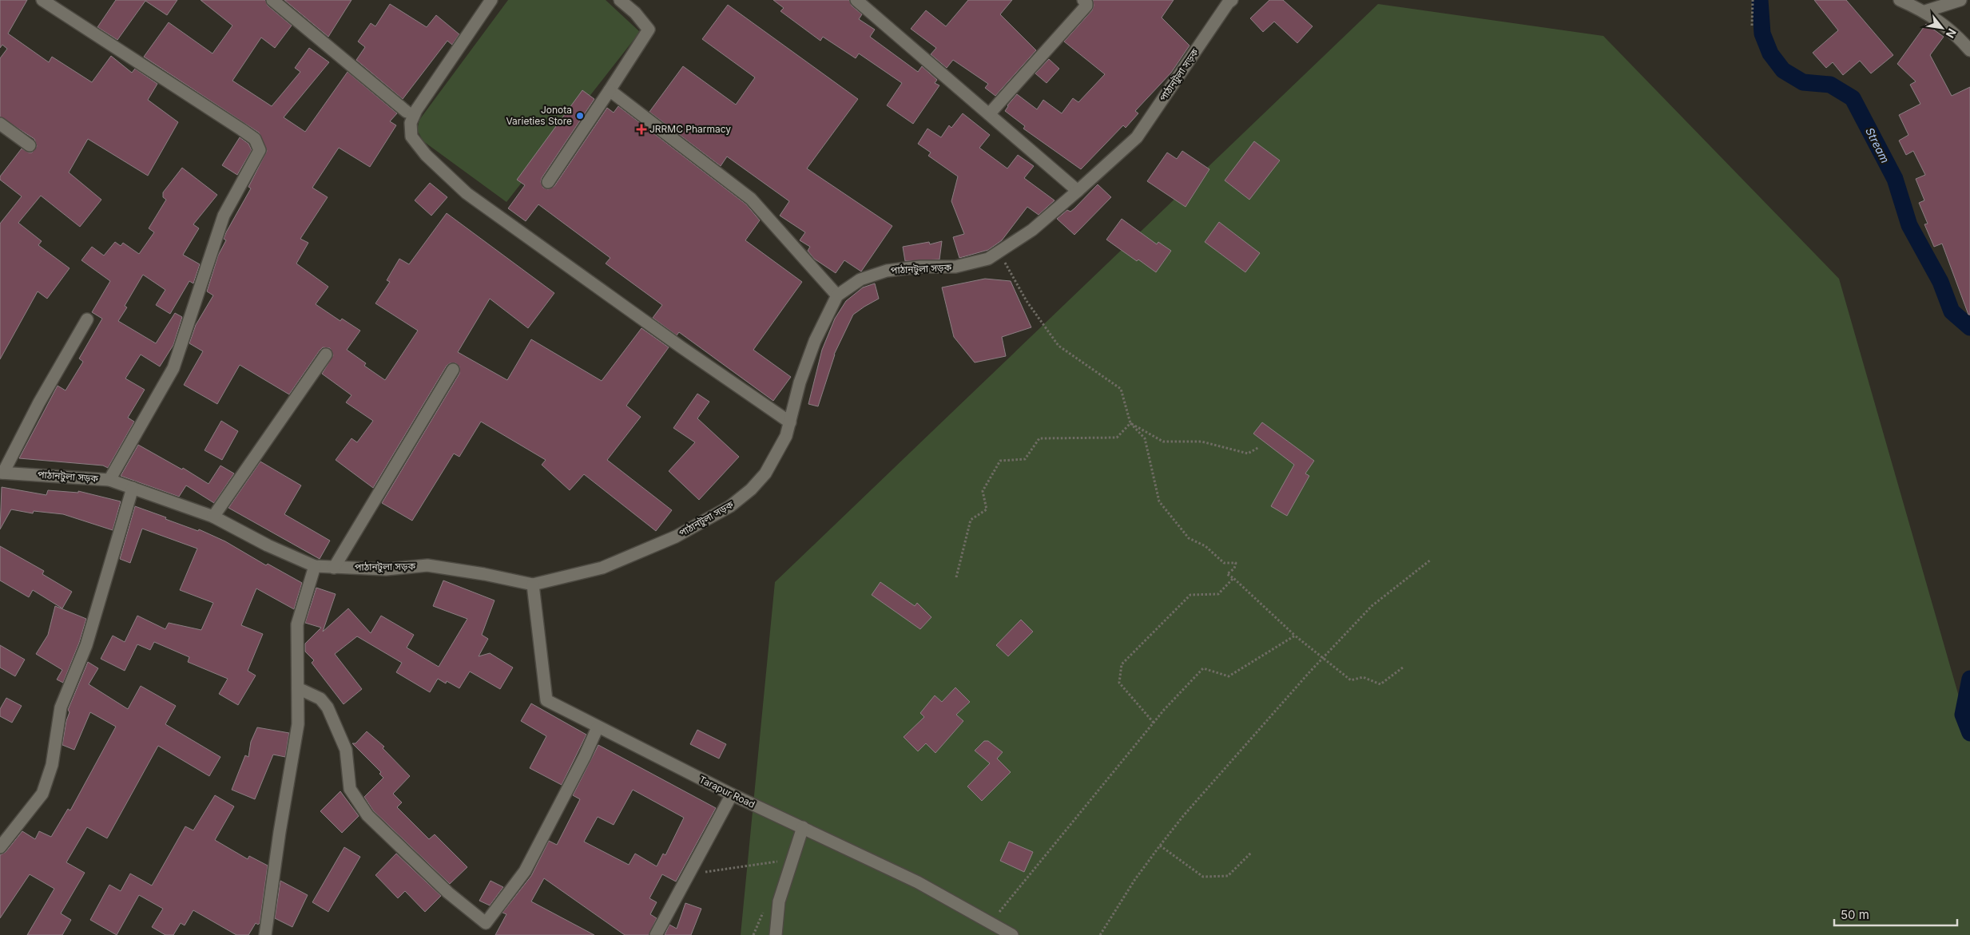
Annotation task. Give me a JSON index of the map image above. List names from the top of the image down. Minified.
{"streets":{"street":["পাঠানটুলা সড়ক","Tarapur Road"]},"crossings":[["পাঠানটুলা সড়ক","Tarapur Road"]],"water":["Stream"],"places":{"other":["Jonota Varieties Store"],"health":["JRRMC Pharmacy"]},"scale_bar":"50 m","north":"bottom right"}
